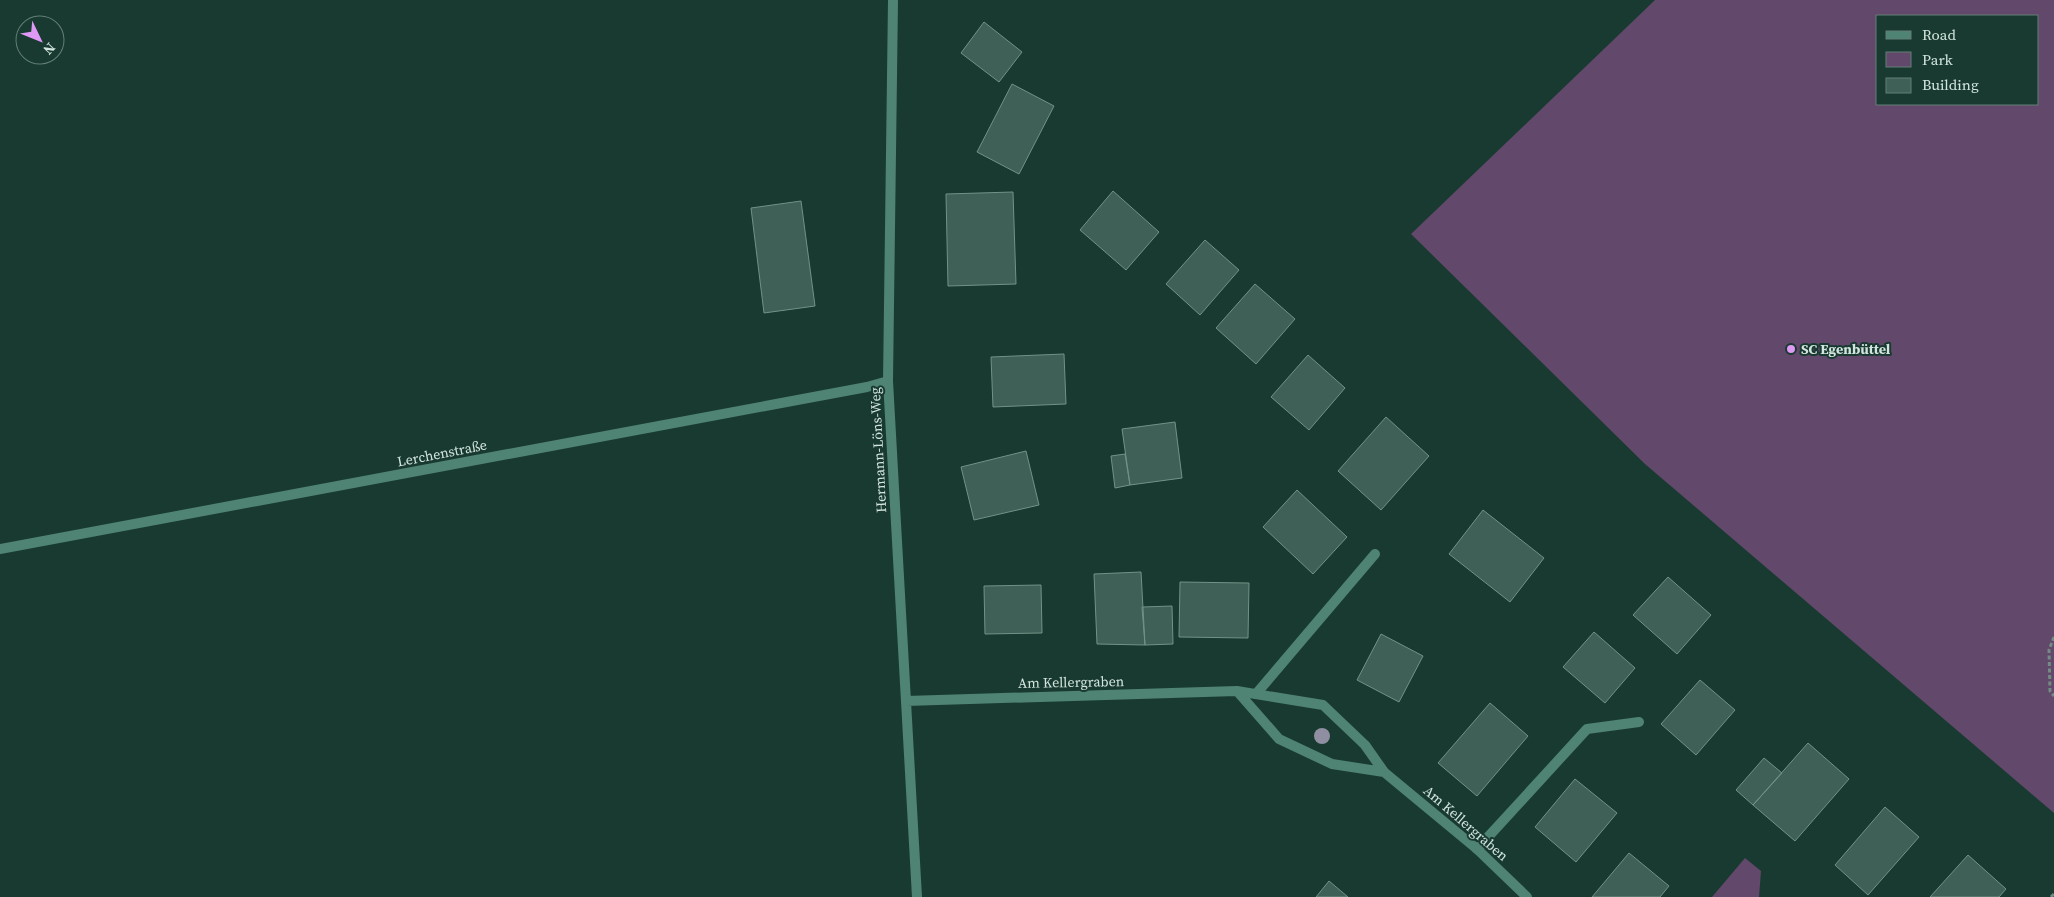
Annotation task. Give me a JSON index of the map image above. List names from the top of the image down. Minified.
{"streets":{"street":["Hermann-Löns-Weg","Lerchenstraße","Am Kellergraben"]},"crossings":[["Hermann-Löns-Weg","Lerchenstraße"],["Hermann-Löns-Weg","Am Kellergraben"]],"places":["SC Egenbüttel"],"legend":["Road","Park","Building"],"north":"bottom right"}
